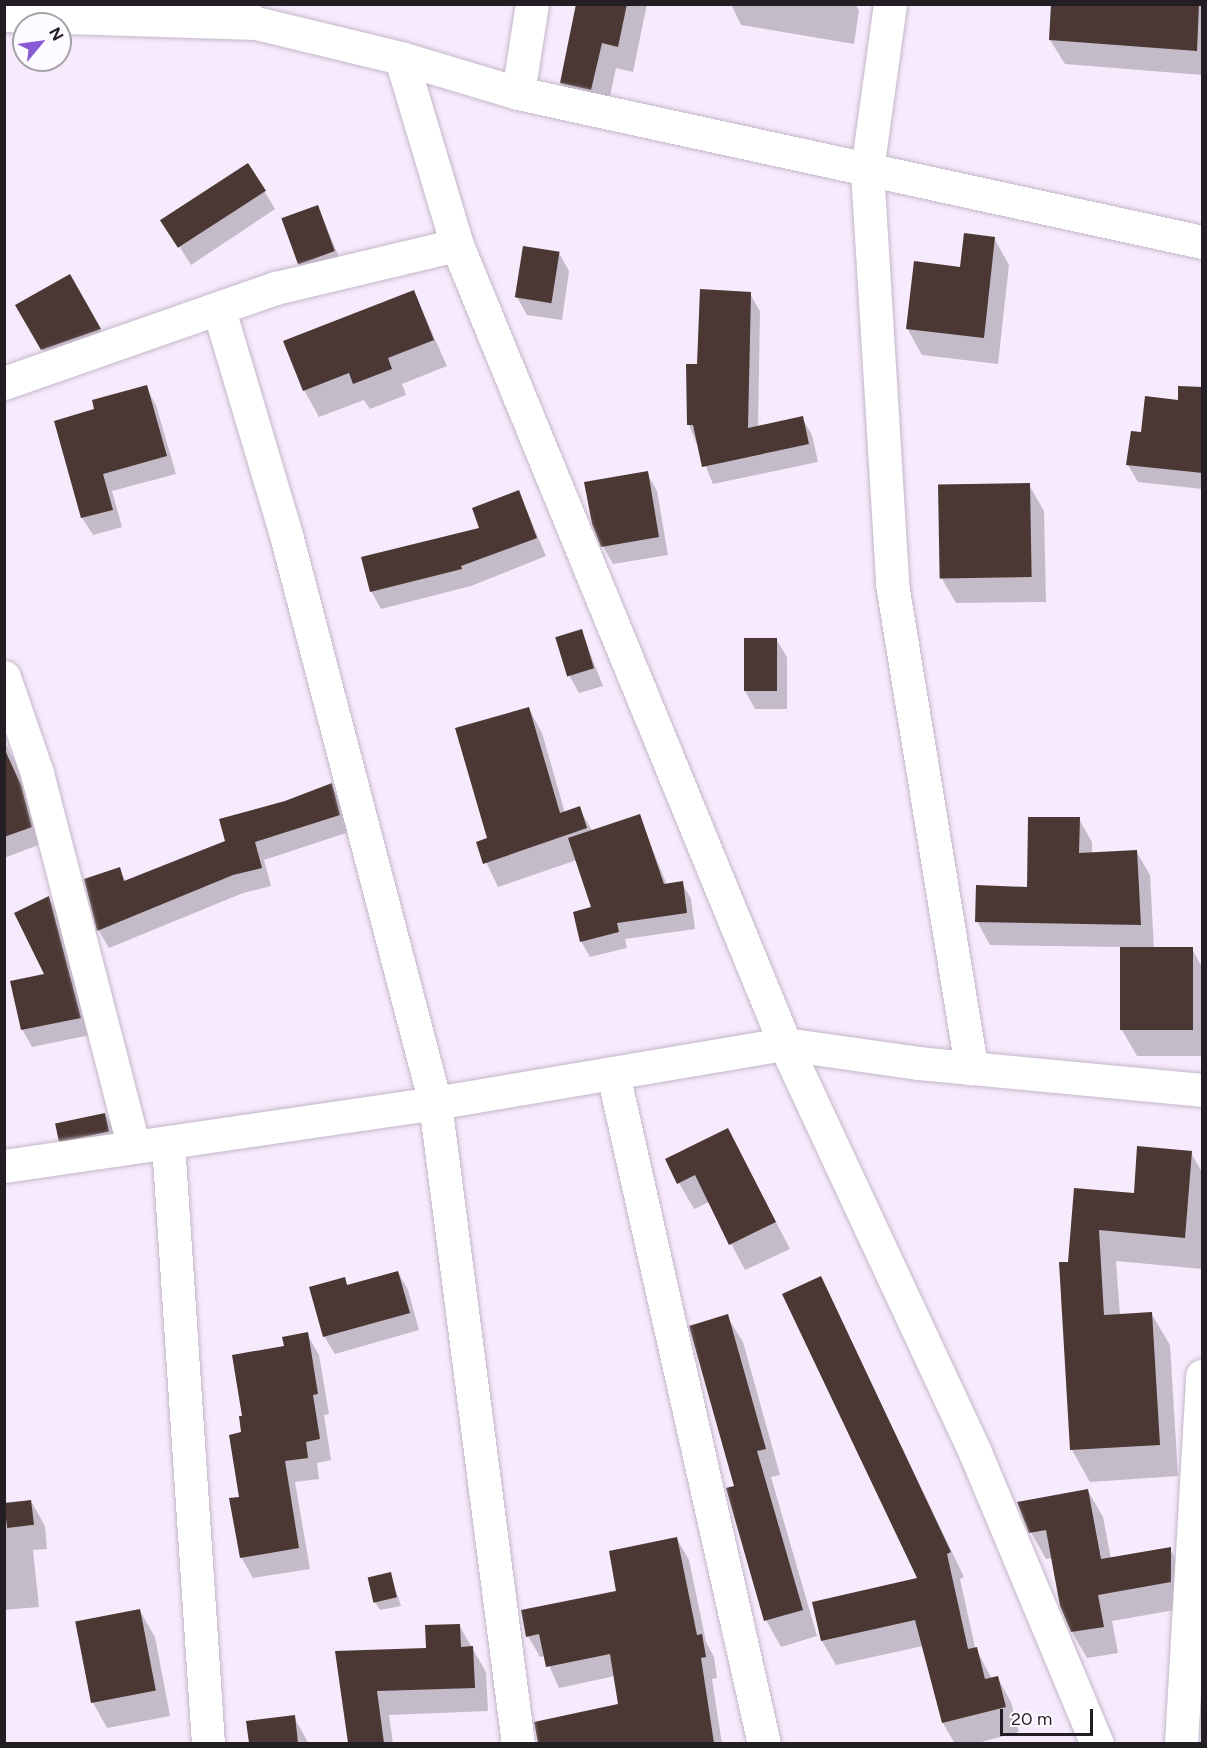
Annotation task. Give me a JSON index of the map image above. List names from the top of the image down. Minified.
{"scale_bar":"20 m","north":"top right"}
